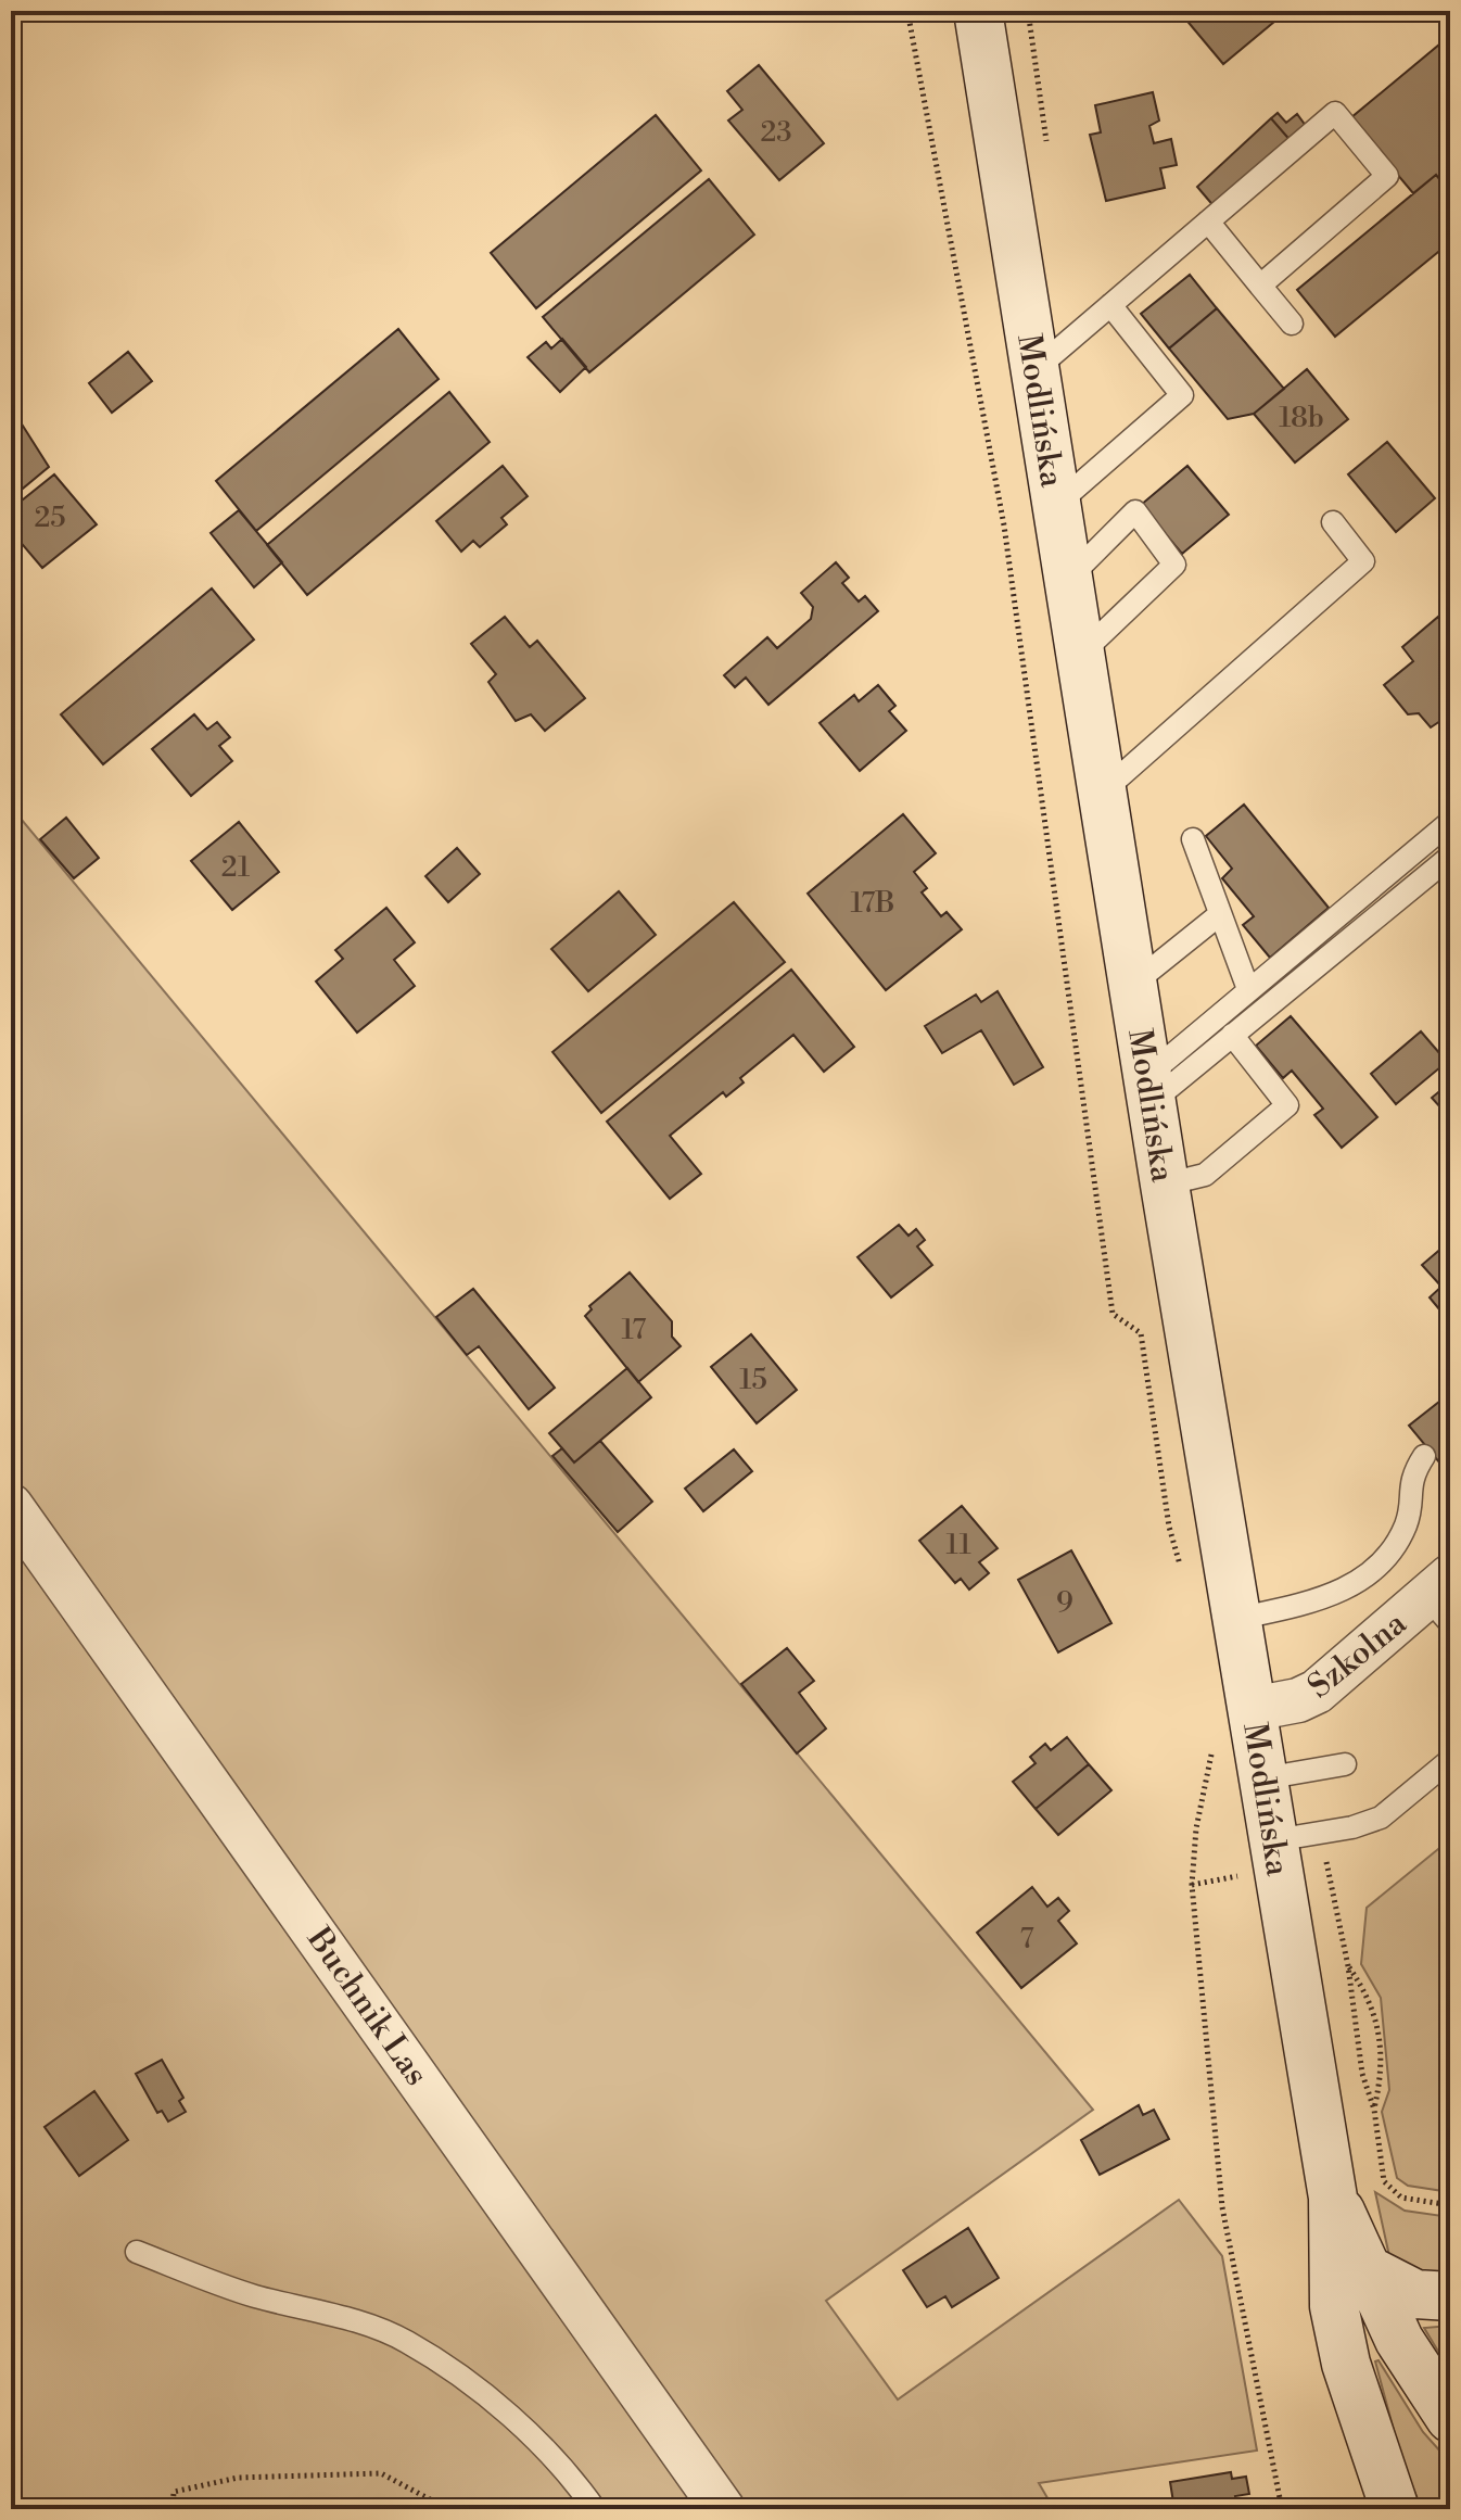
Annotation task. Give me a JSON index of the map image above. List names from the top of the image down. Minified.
{"streets":{"main road":["Modlińska"],"street":["Szkolna","Buchnik Las"]},"crossings":[["Modlińska","Szkolna"]],"house_numbers":["23","18b","25","21","17B","17","15","11","9","7"]}
